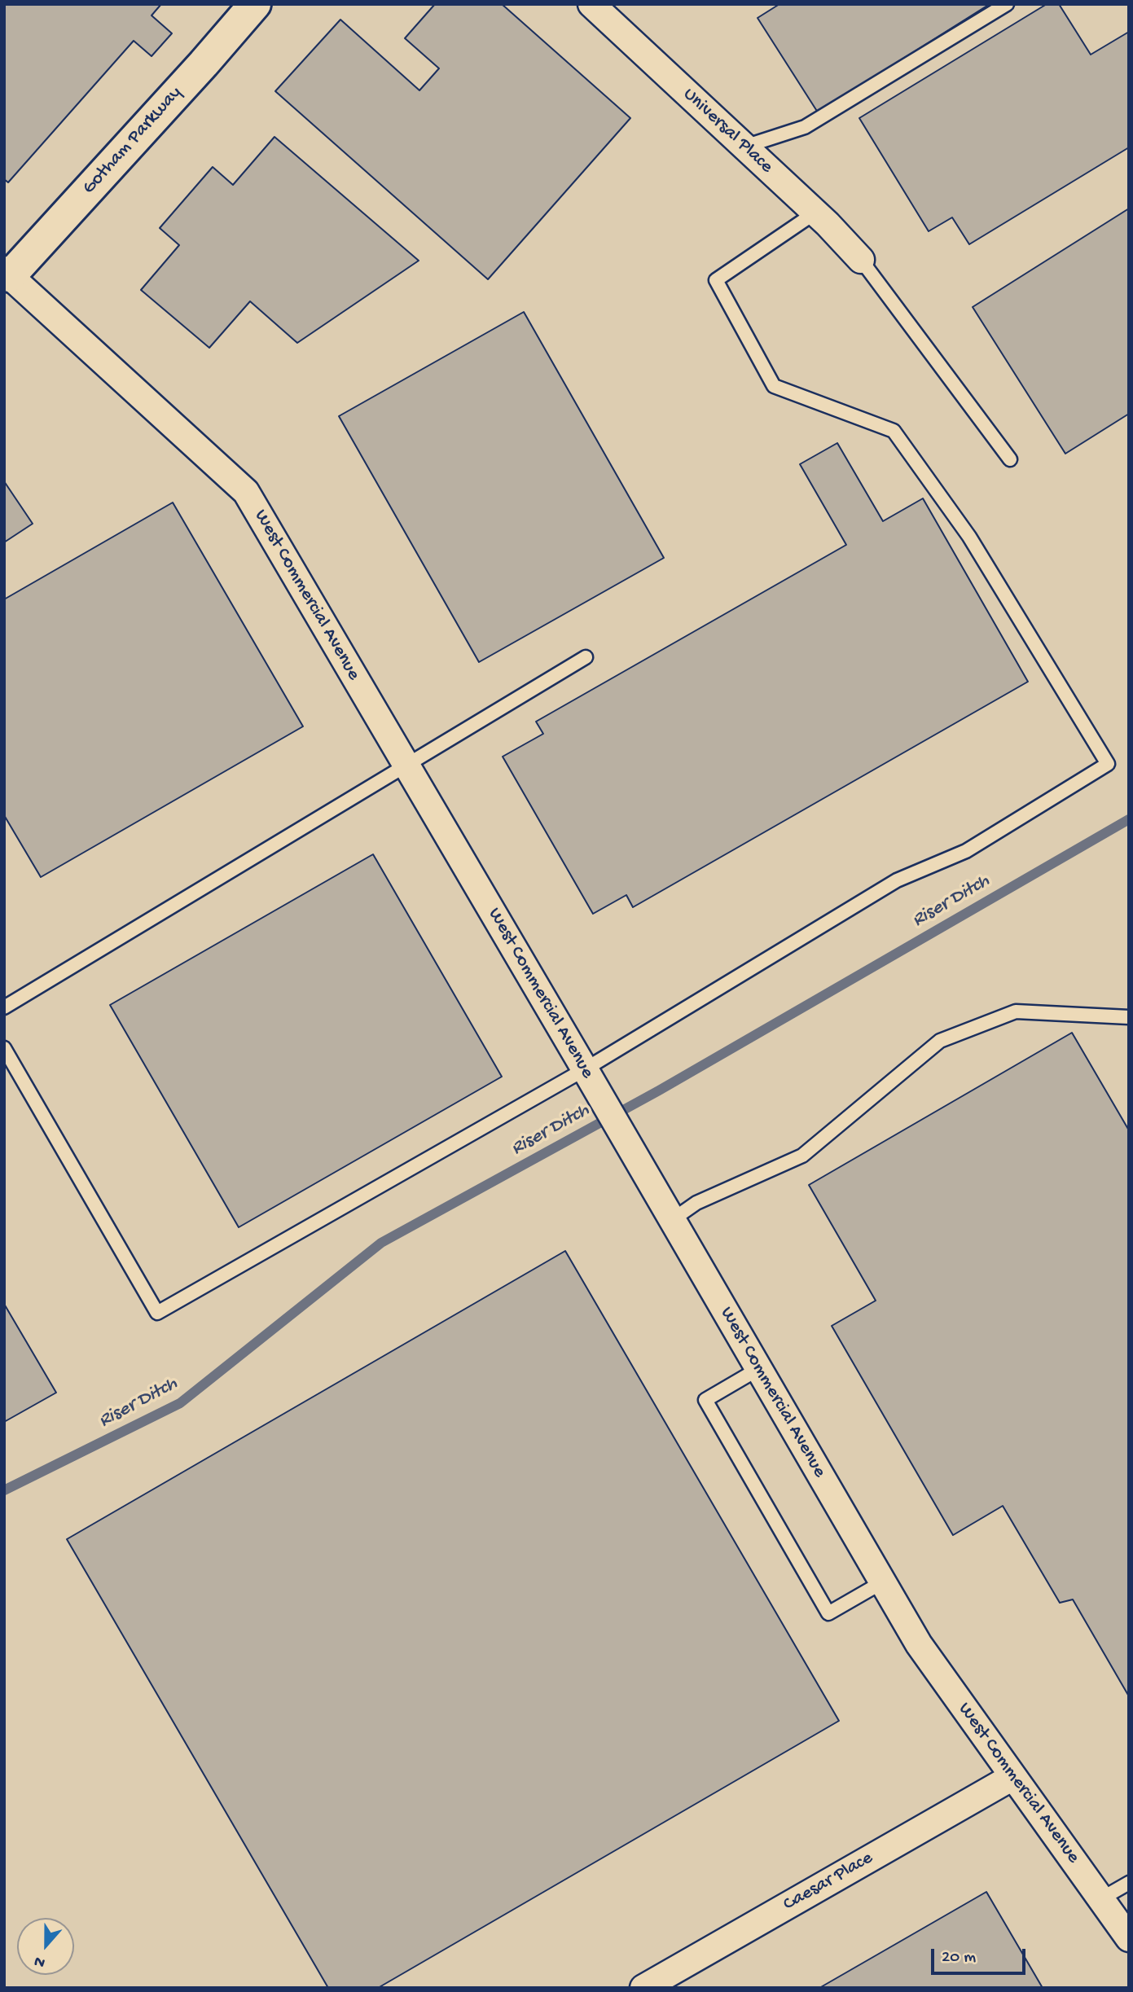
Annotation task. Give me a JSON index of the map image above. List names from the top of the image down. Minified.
{"streets":{"street":["Universal Place","Gotham Parkway","West Commercial Avenue","Caesar Place"]},"crossings":[["Gotham Parkway","West Commercial Avenue"],["West Commercial Avenue","Caesar Place"]],"water":["Riser Ditch"],"scale_bar":"20 m","north":"bottom"}
